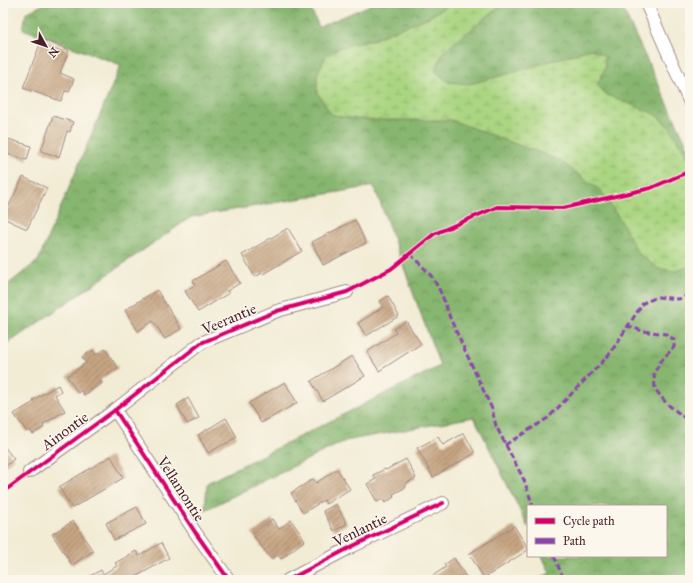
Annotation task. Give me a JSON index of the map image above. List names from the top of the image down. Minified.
{"streets":{"street":["Veerantie","Ainontie","Vellamontie","Venlantie"]},"crossings":[["Veerantie","Ainontie"],["Veerantie","Vellamontie"],["Ainontie","Vellamontie"]],"legend":["Cycle path","Path"],"north":"bottom right"}
